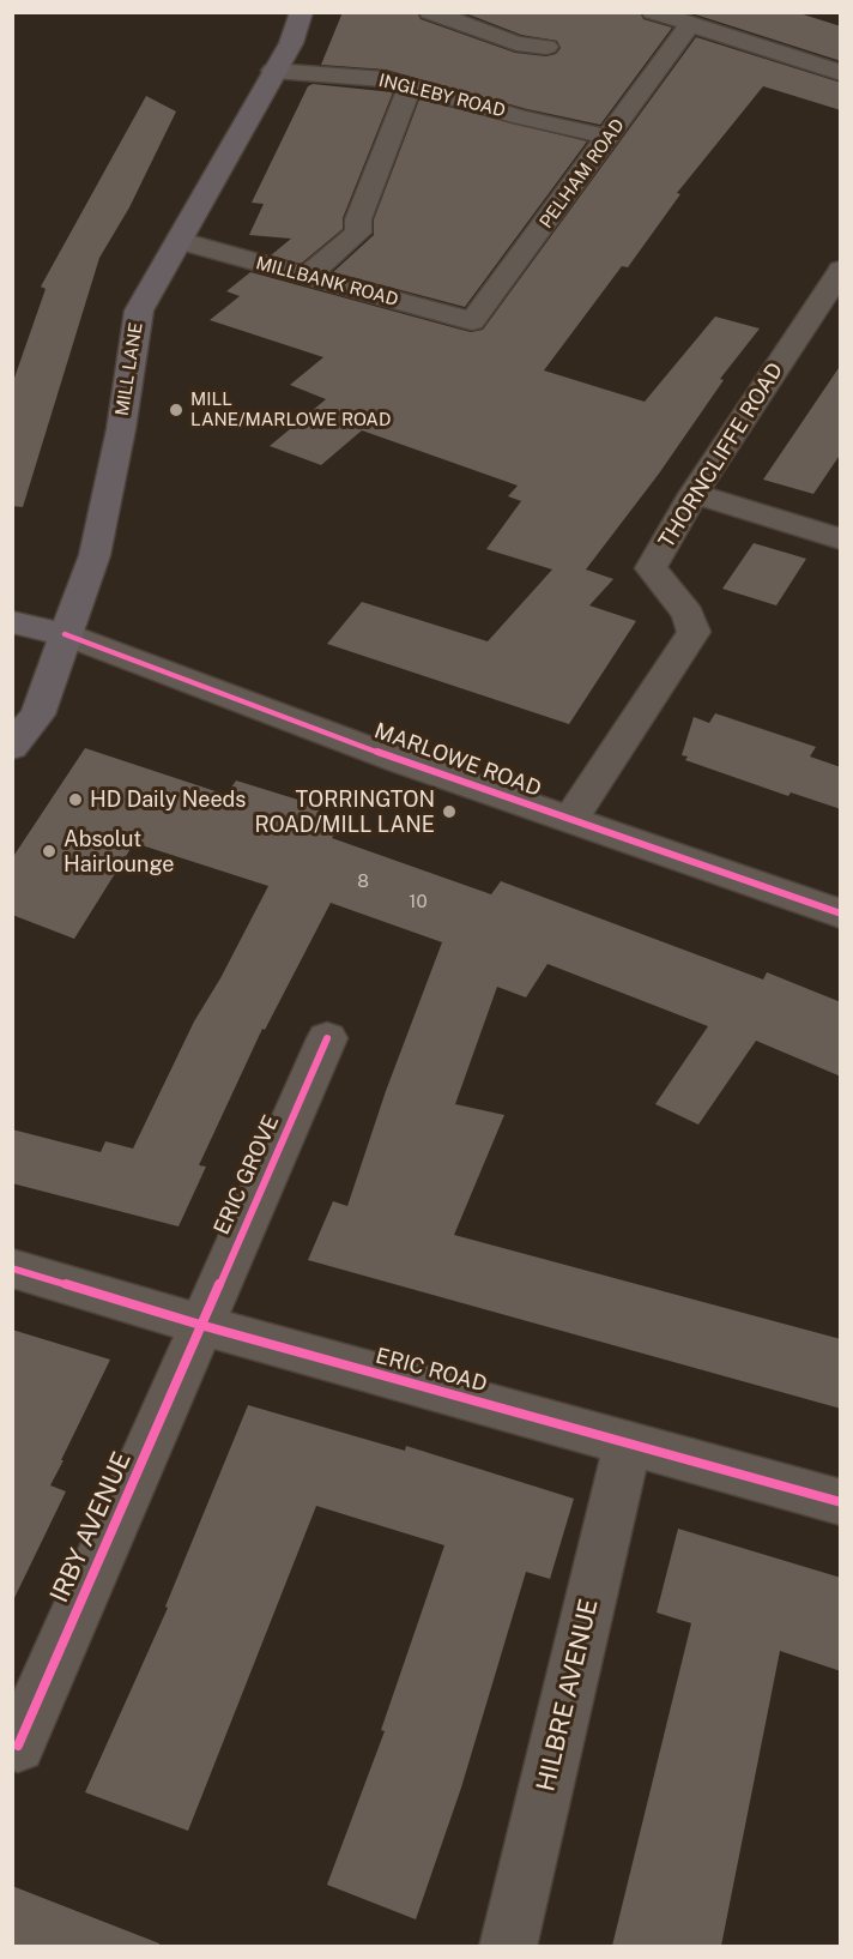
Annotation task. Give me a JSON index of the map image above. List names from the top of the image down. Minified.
{"streets":{"main road":["MILL LANE"],"street":["INGLEBY ROAD","PELHAM ROAD","MILLBANK ROAD","THORNCLIFFE ROAD","MARLOWE ROAD","ERIC GROVE","ERIC ROAD","IRBY AVENUE","HILBRE AVENUE"]},"crossings":[["INGLEBY ROAD","PELHAM ROAD"],["INGLEBY ROAD","MILL LANE"],["PELHAM ROAD","MILLBANK ROAD"],["MILLBANK ROAD","MILL LANE"],["MILL LANE","MARLOWE ROAD"],["THORNCLIFFE ROAD","MARLOWE ROAD"],["ERIC GROVE","ERIC ROAD"],["ERIC GROVE","IRBY AVENUE"],["ERIC ROAD","IRBY AVENUE"],["ERIC ROAD","HILBRE AVENUE"]],"places":["MILL LANE/MARLOWE ROAD","HD Daily Needs","TORRINGTON ROAD/MILL LANE","Absolut Hairlounge"],"house_numbers":["8","10"]}
